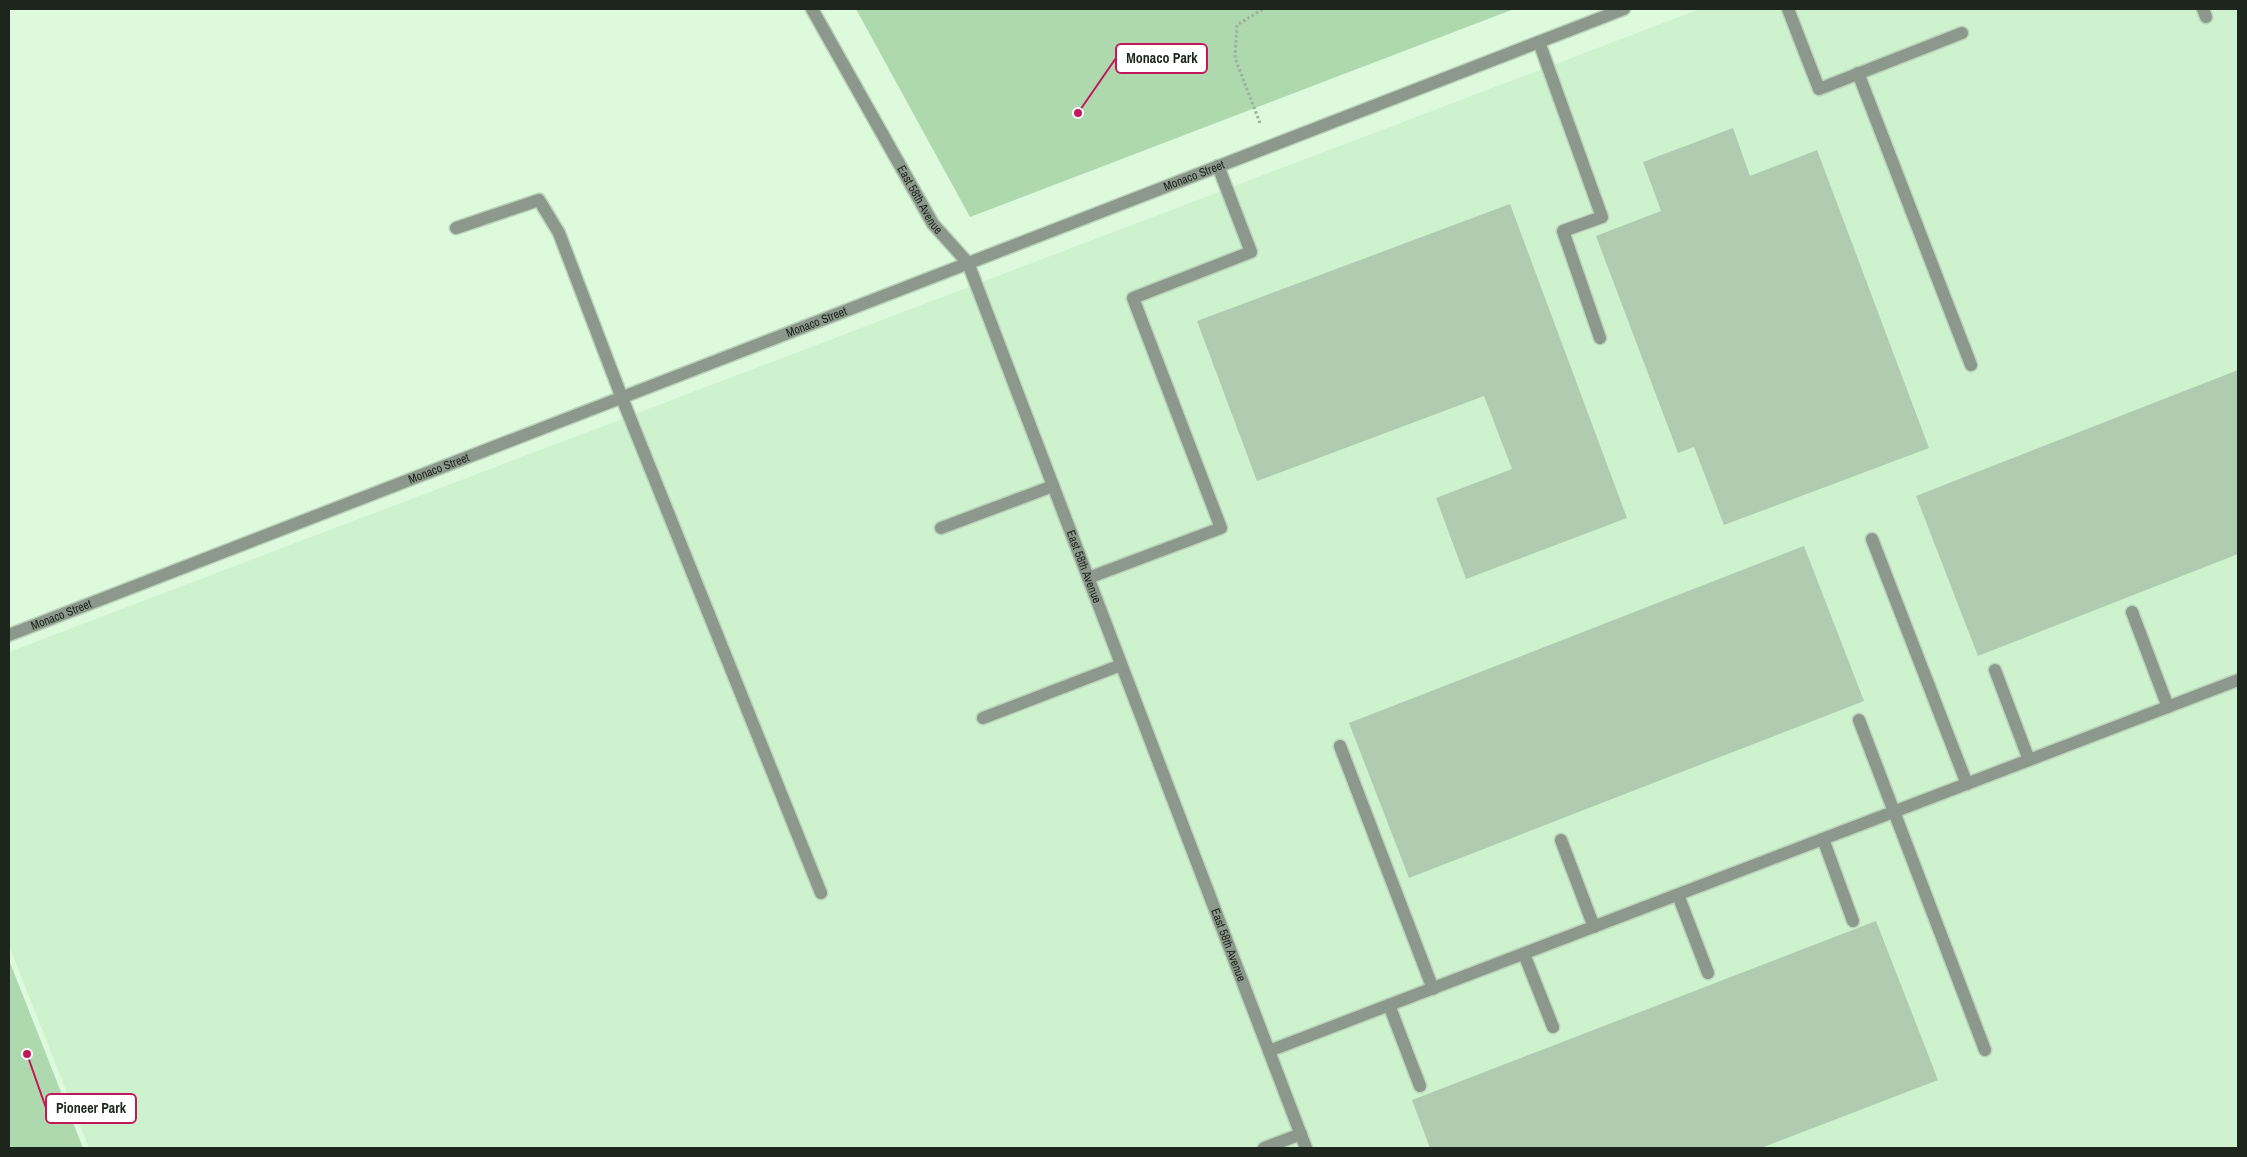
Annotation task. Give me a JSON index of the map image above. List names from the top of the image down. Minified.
{"streets":{"street":["Monaco Street","East 58th Avenue"]},"crossings":[["Monaco Street","East 58th Avenue"]],"places":["Monaco Park","Pioneer Park"]}
